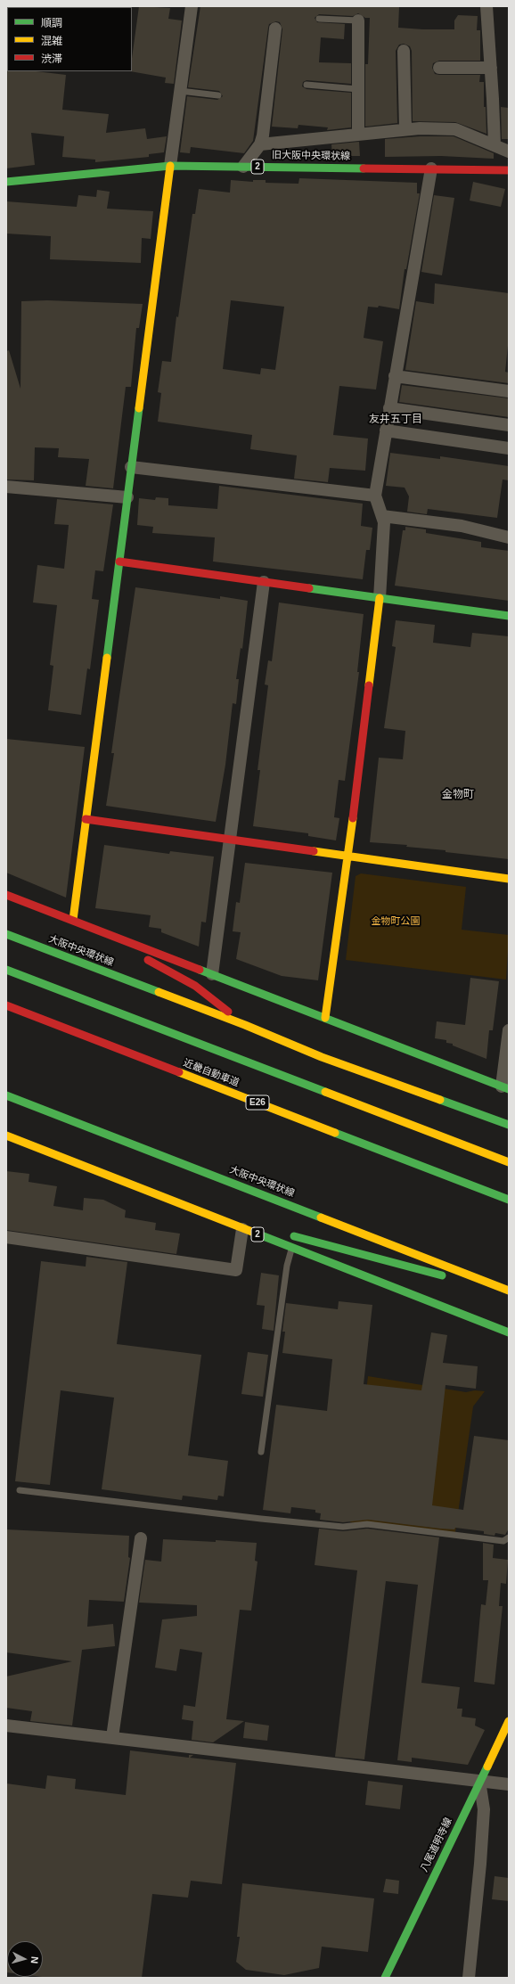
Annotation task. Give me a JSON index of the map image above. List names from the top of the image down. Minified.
{"streets":{"main road":["旧大阪中央環状線","2","大阪中央環状線","近畿自動車道","E26","八尾道明寺線"]},"districts":["友井五丁目","金物町"],"parks":["金物町公園"],"legend":["順調","混雑","渋滞"],"north":"right"}
